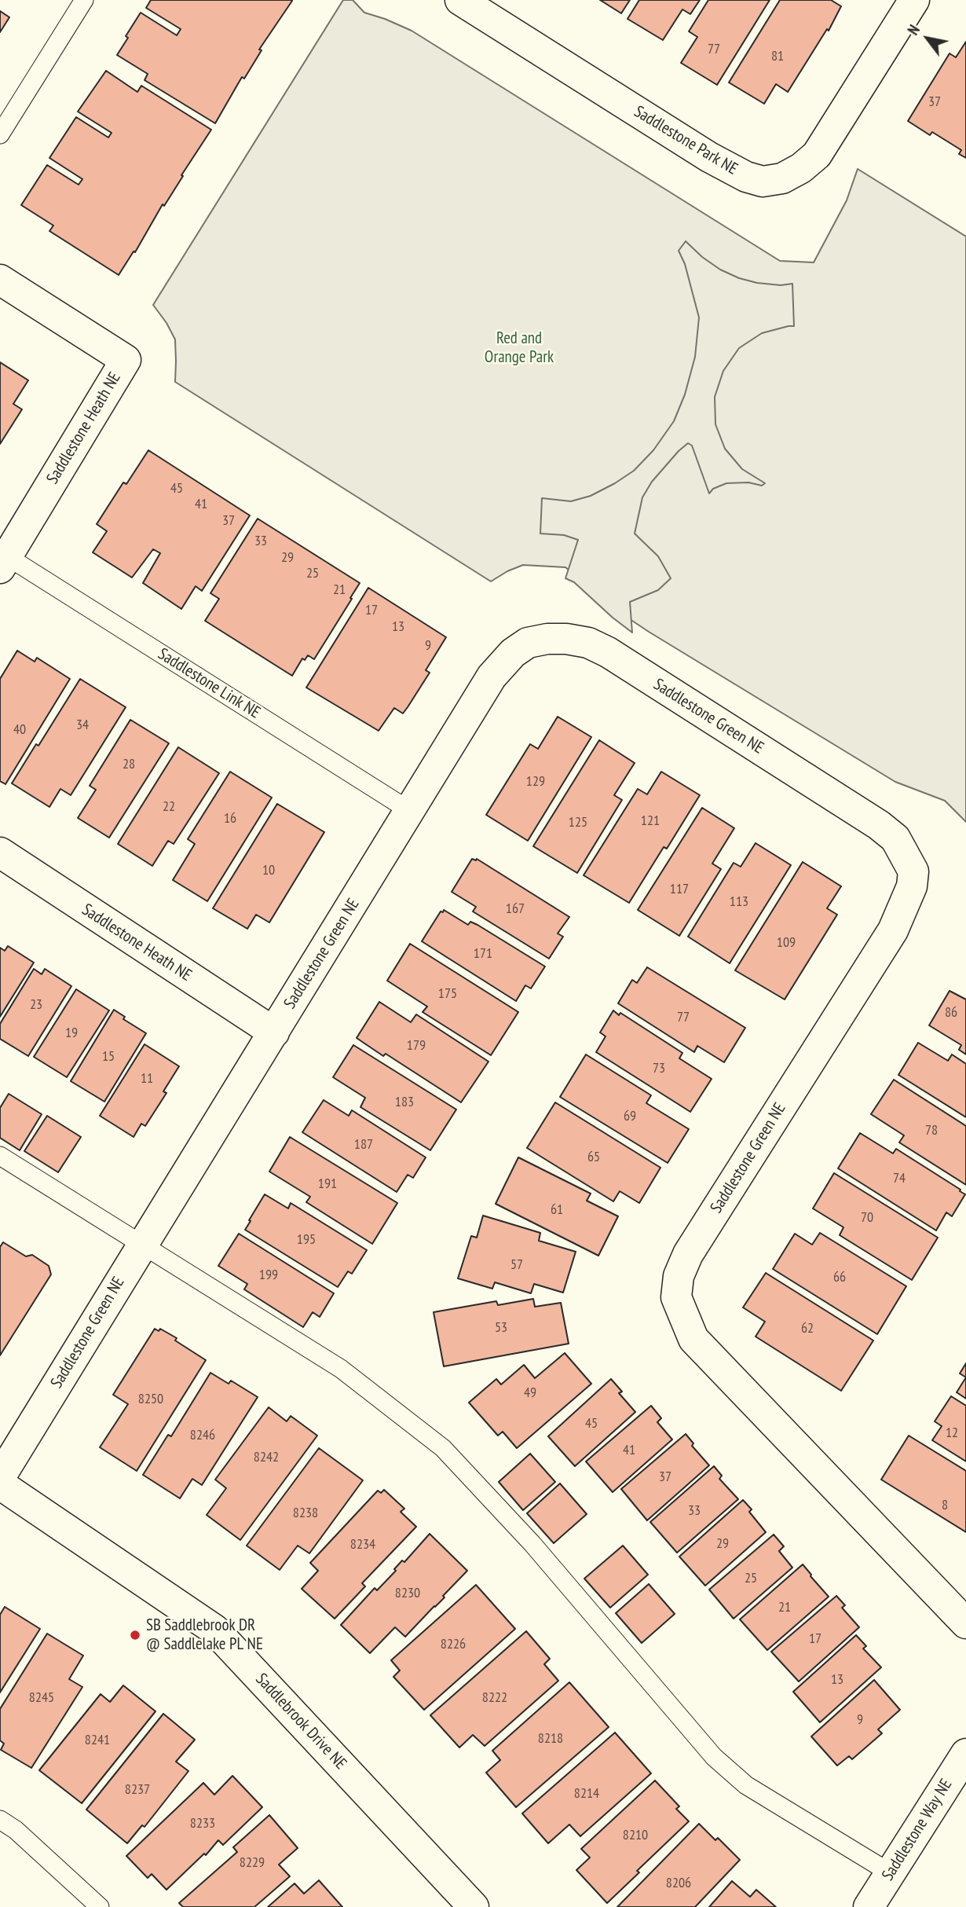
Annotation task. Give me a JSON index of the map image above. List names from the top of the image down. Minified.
{"streets":{"street":["Saddlestone Park NE","Saddlestone Heath NE","Saddlestone Green NE","Saddlebrook Drive NE","Saddlestone Way NE"],"lane":["Saddlestone Link NE"]},"crossings":[["Saddlestone Heath NE","Saddlestone Link NE"],["Saddlestone Heath NE","Saddlestone Green NE"],["Saddlestone Link NE","Saddlestone Green NE"]],"parks":["Red and Orange Park"],"places":["SB Saddlebrook DR @ Saddlelake PL NE"],"house_numbers":["77","81","37","45","41","37","33","29","25","21","17","13","9","34","40","28","129","22","16","121","125","10","117","113","167","109","171","175","23","86","77","19","179","15","73","11","183","69","78","187","65","74","191","61","70","195","57","199","66","53","62","49","8250","45","12","8246","41","8242","37","8","33","8238","29","8234","25","8230","21","17","8226","13","8245","8222","9","8218","8241","8237","8214","8233","8210","8229","8206"],"north":"top left"}
